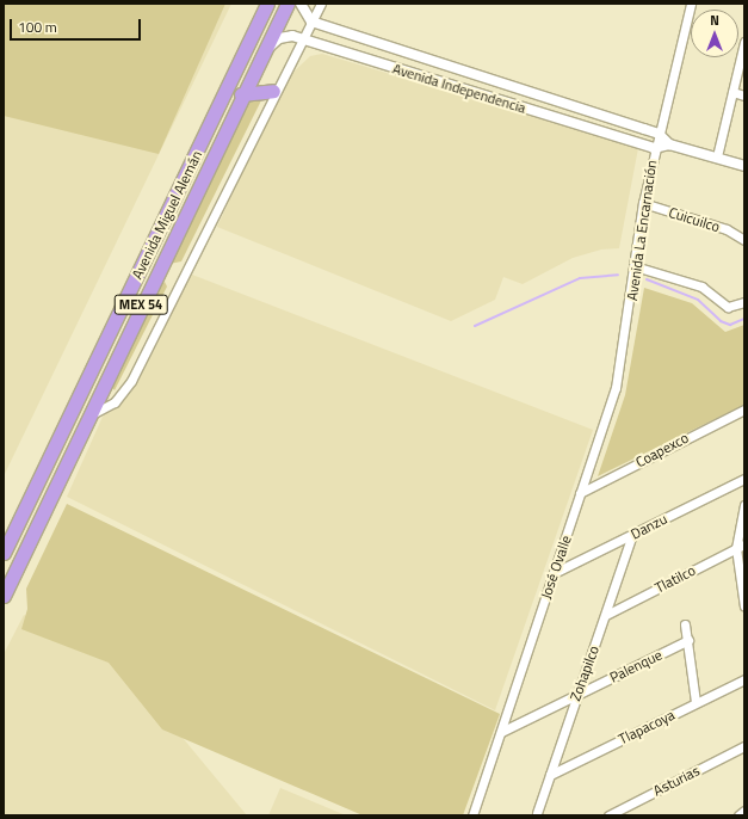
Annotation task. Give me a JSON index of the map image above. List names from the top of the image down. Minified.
{"streets":{"highway":["Avenida Miguel Alemán","MEX 54"],"street":["Avenida Independencia","Cuicuilco","Avenida La Encarnación","Coapexco","Danzu","José Ovalle","Tlatilco","Palenque","Zohapilco","Tlapacoya","Asturias"]},"crossings":[["Avenida Independencia","Avenida Miguel Alemán"],["Avenida Independencia","Avenida La Encarnación"],["Cuicuilco","Avenida La Encarnación"],["Avenida La Encarnación","José Ovalle"],["Coapexco","José Ovalle"],["Danzu","José Ovalle"],["Danzu","Zohapilco"],["José Ovalle","Palenque"],["Tlatilco","Zohapilco"],["Palenque","Zohapilco"],["Zohapilco","Tlapacoya"]],"scale_bar":"100 m","north":"top"}
